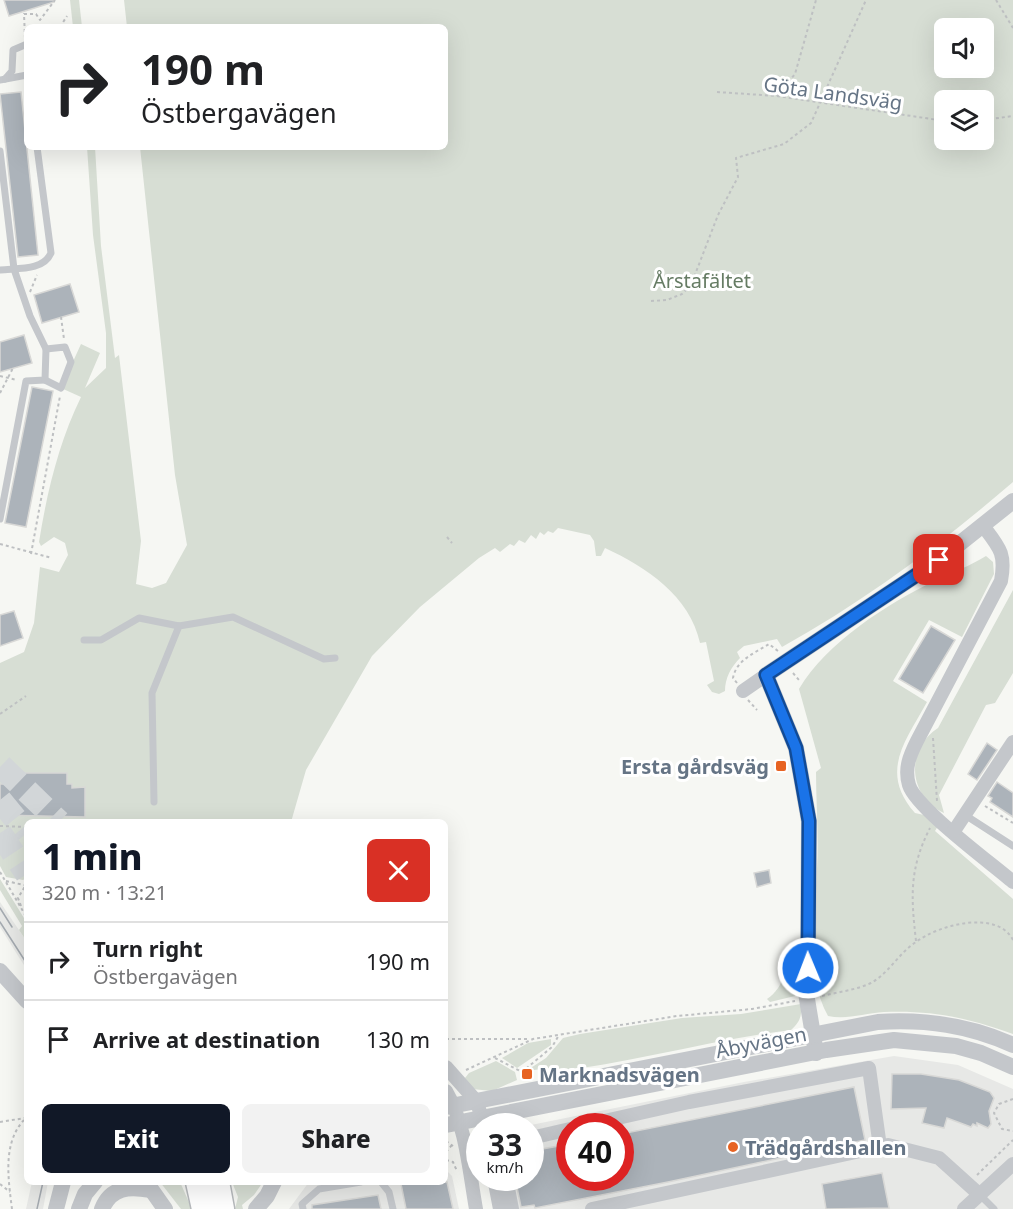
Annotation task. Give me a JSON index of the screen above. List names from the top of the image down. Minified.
{"streets":{"street":["Åbyvägen"],"path":["Göta Landsväg"]},"parks":["Årstafältet"],"places":{"transit":["Ersta gårdsväg","Marknadsvägen"],"other":["Trädgårdshallen"]},"page":{"turn":["190 m","Östbergavägen"],"heading":["1 min","320 m · 13:21"],"list":[{"name":"Turn right","note":"Östbergavägen","value":"190 m"},{"name":"Arrive at destination","value":"130 m"}],"buttons":["Exit","Share"],"speed":"33 km/h","limit":"40"}}
